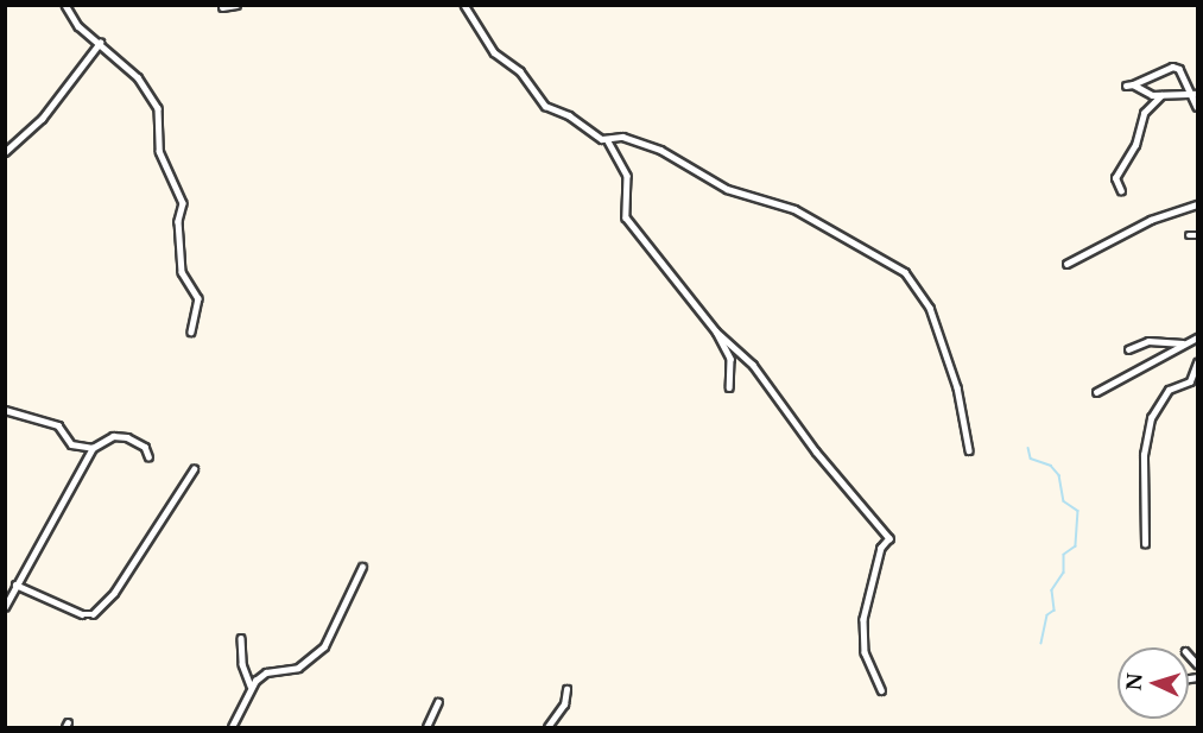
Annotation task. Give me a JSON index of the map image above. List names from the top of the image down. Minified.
{"north":"left"}
